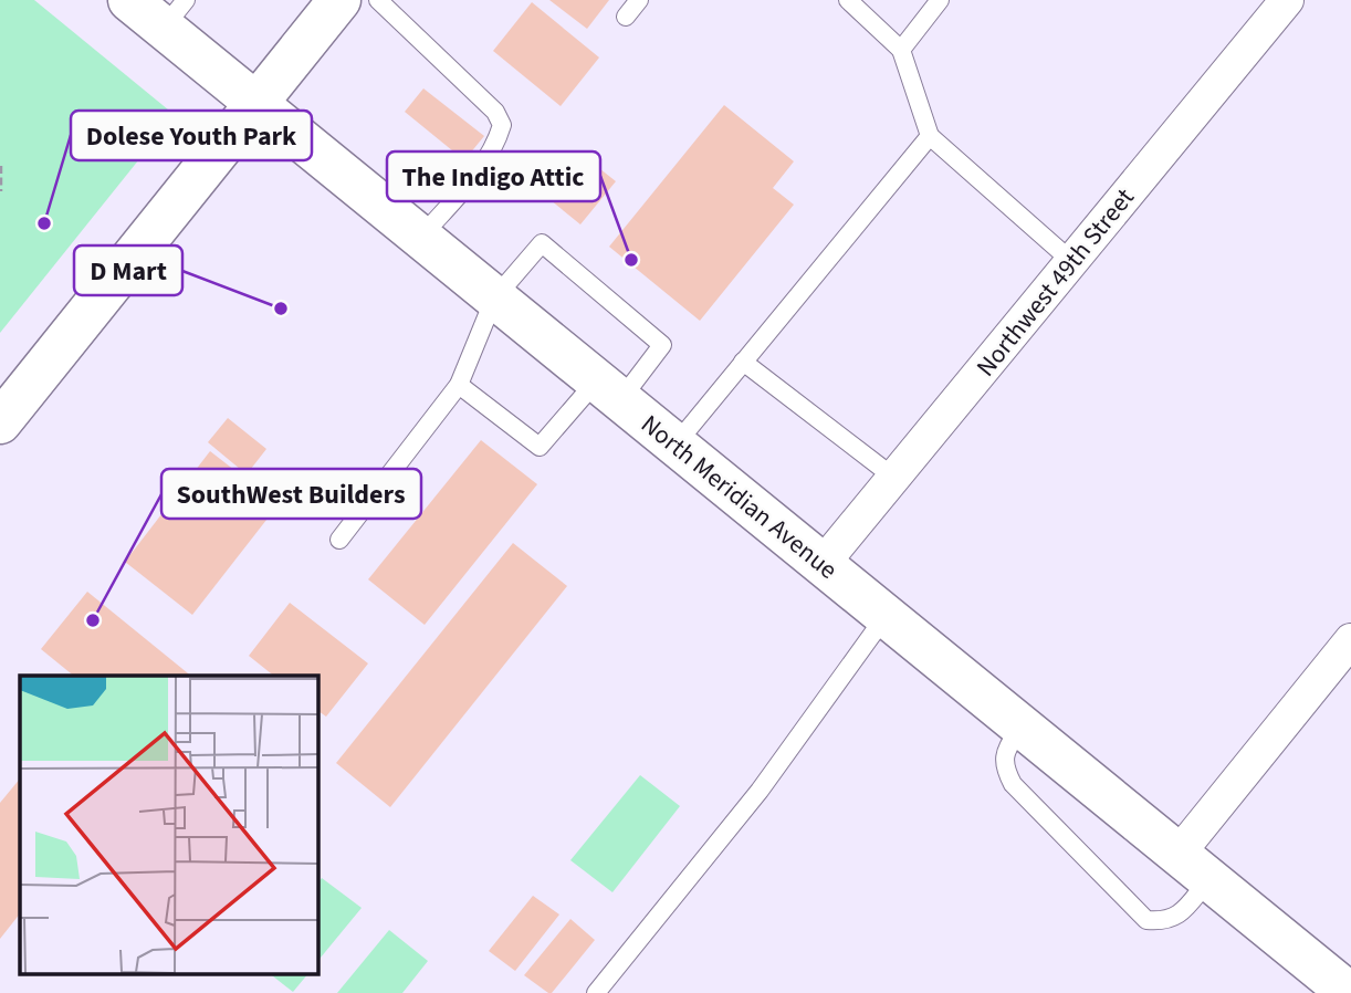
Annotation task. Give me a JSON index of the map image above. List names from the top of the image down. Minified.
{"streets":{"main road":["North Meridian Avenue"],"street":["Northwest 49th Street"]},"crossings":[["Northwest 49th Street","North Meridian Avenue"]],"places":["Dolese Youth Park","The Indigo Attic","D Mart","SouthWest Builders"]}
